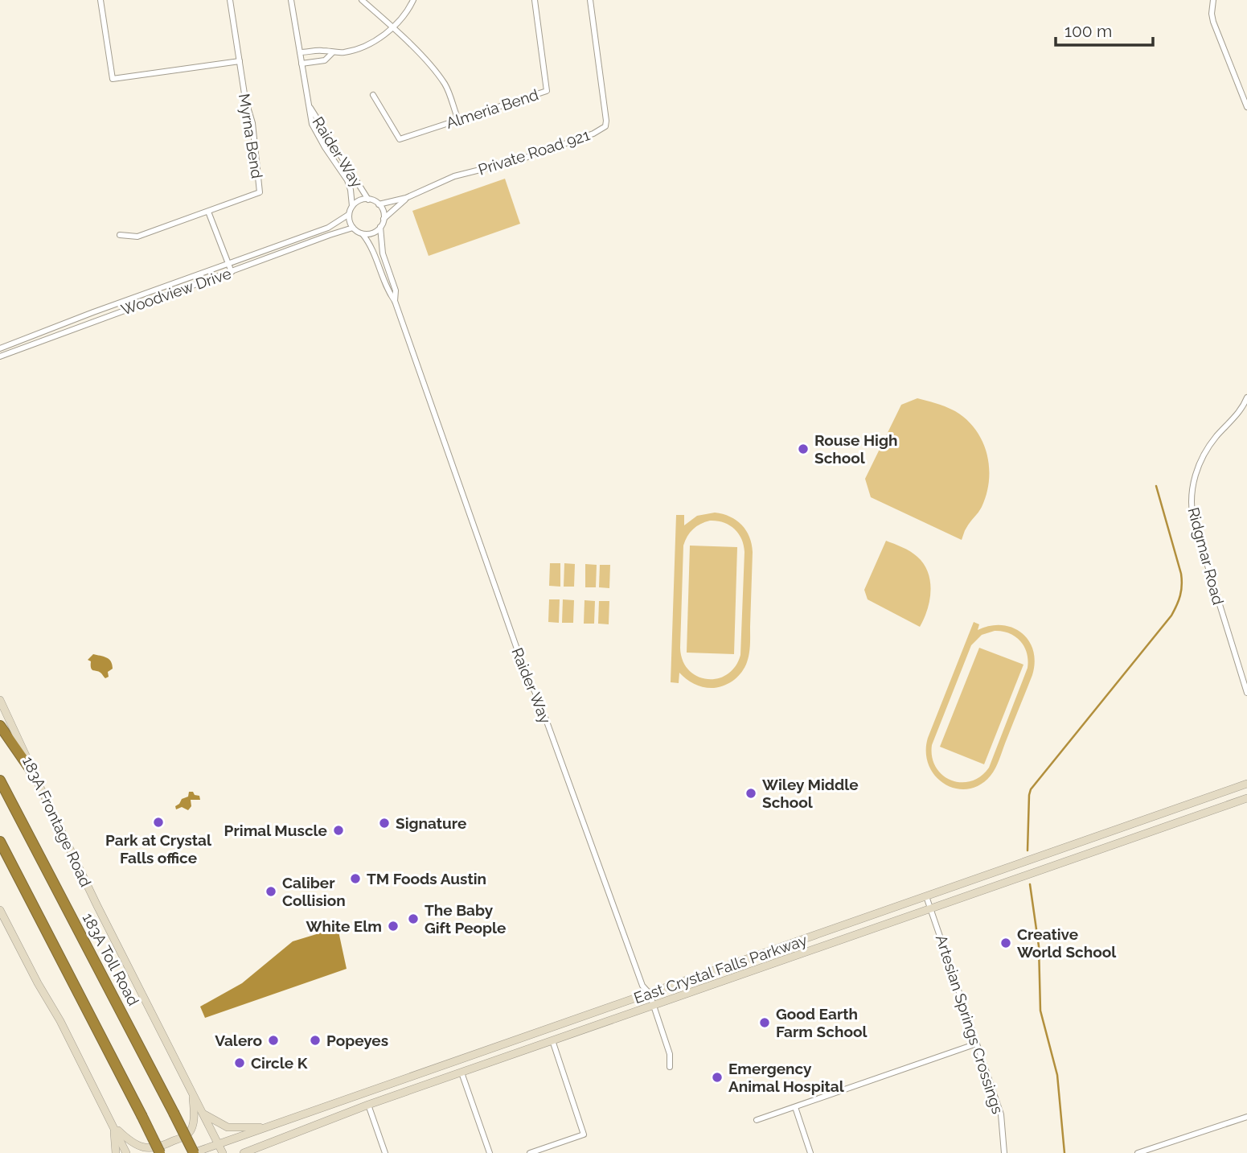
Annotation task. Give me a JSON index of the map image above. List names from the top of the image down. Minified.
{"streets":{"highway":["183A Toll Road"],"main road":["183A Frontage Road","East Crystal Falls Parkway"],"street":["Almeria Bend","Myrna Bend","Raider Way","Private Road 921","Woodview Drive","Ridgmar Road","Artesian Springs Crossings"]},"crossings":[["Raider Way","Private Road 921"],["Raider Way","Woodview Drive"],["Raider Way","East Crystal Falls Parkway"],["Private Road 921","Woodview Drive"],["183A Frontage Road","East Crystal Falls Parkway"],["183A Toll Road","East Crystal Falls Parkway"],["East Crystal Falls Parkway","Artesian Springs Crossings"]],"places":["Rouse High School","Wiley Middle School","Park at Crystal Falls office","Signature","Primal Muscle","TM Foods Austin","Caliber Collision","The Baby Gift People","White Elm","Creative World School","Good Earth Farm School","Valero","Popeyes","Circle K","Emergency Animal Hospital"],"scale_bar":"100 m"}
